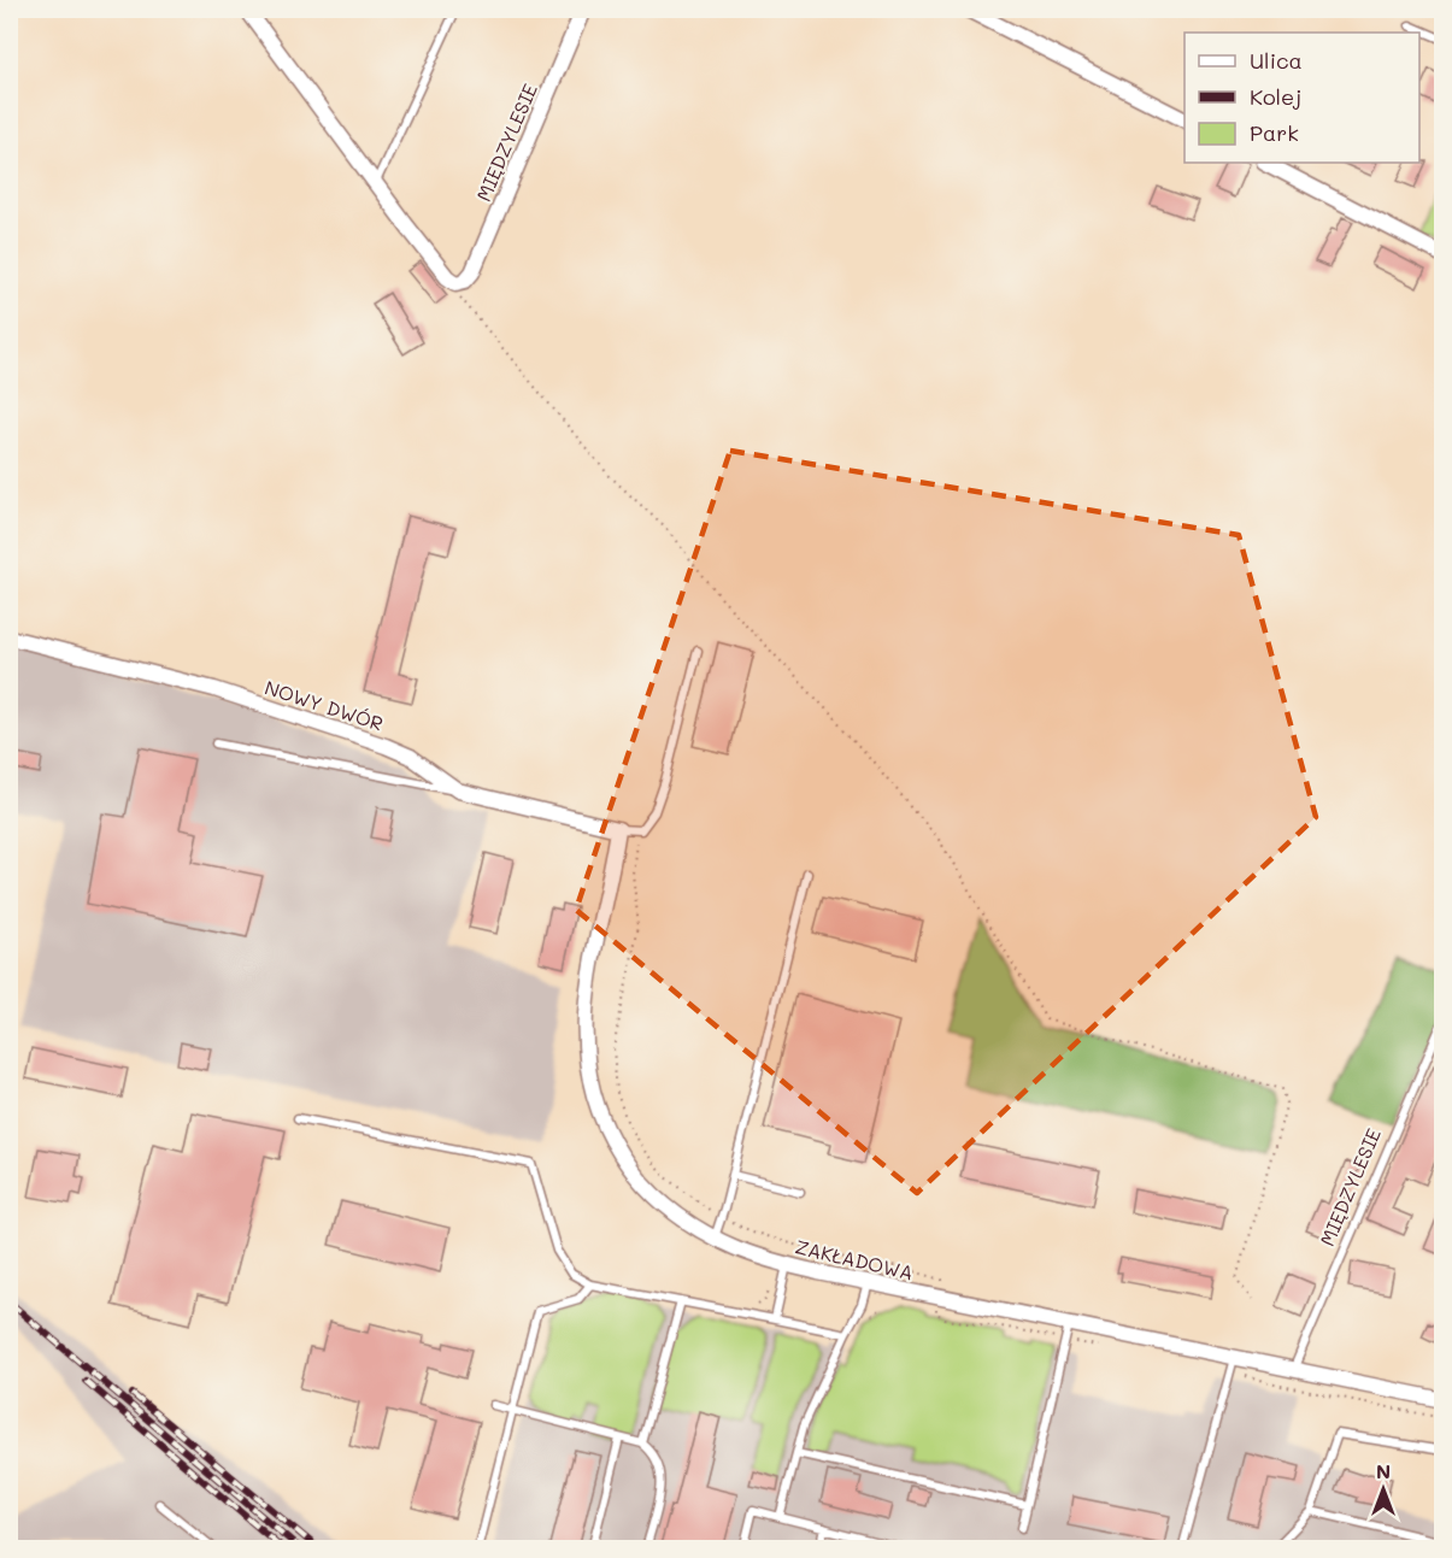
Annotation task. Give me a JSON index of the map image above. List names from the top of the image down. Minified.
{"streets":{"street":["MIĘDZYLESIE","NOWY DWÓR","ZAKŁADOWA"]},"crossings":[["MIĘDZYLESIE","ZAKŁADOWA"],["NOWY DWÓR","ZAKŁADOWA"]],"legend":["Ulica","Kolej","Park"],"north":"top"}
